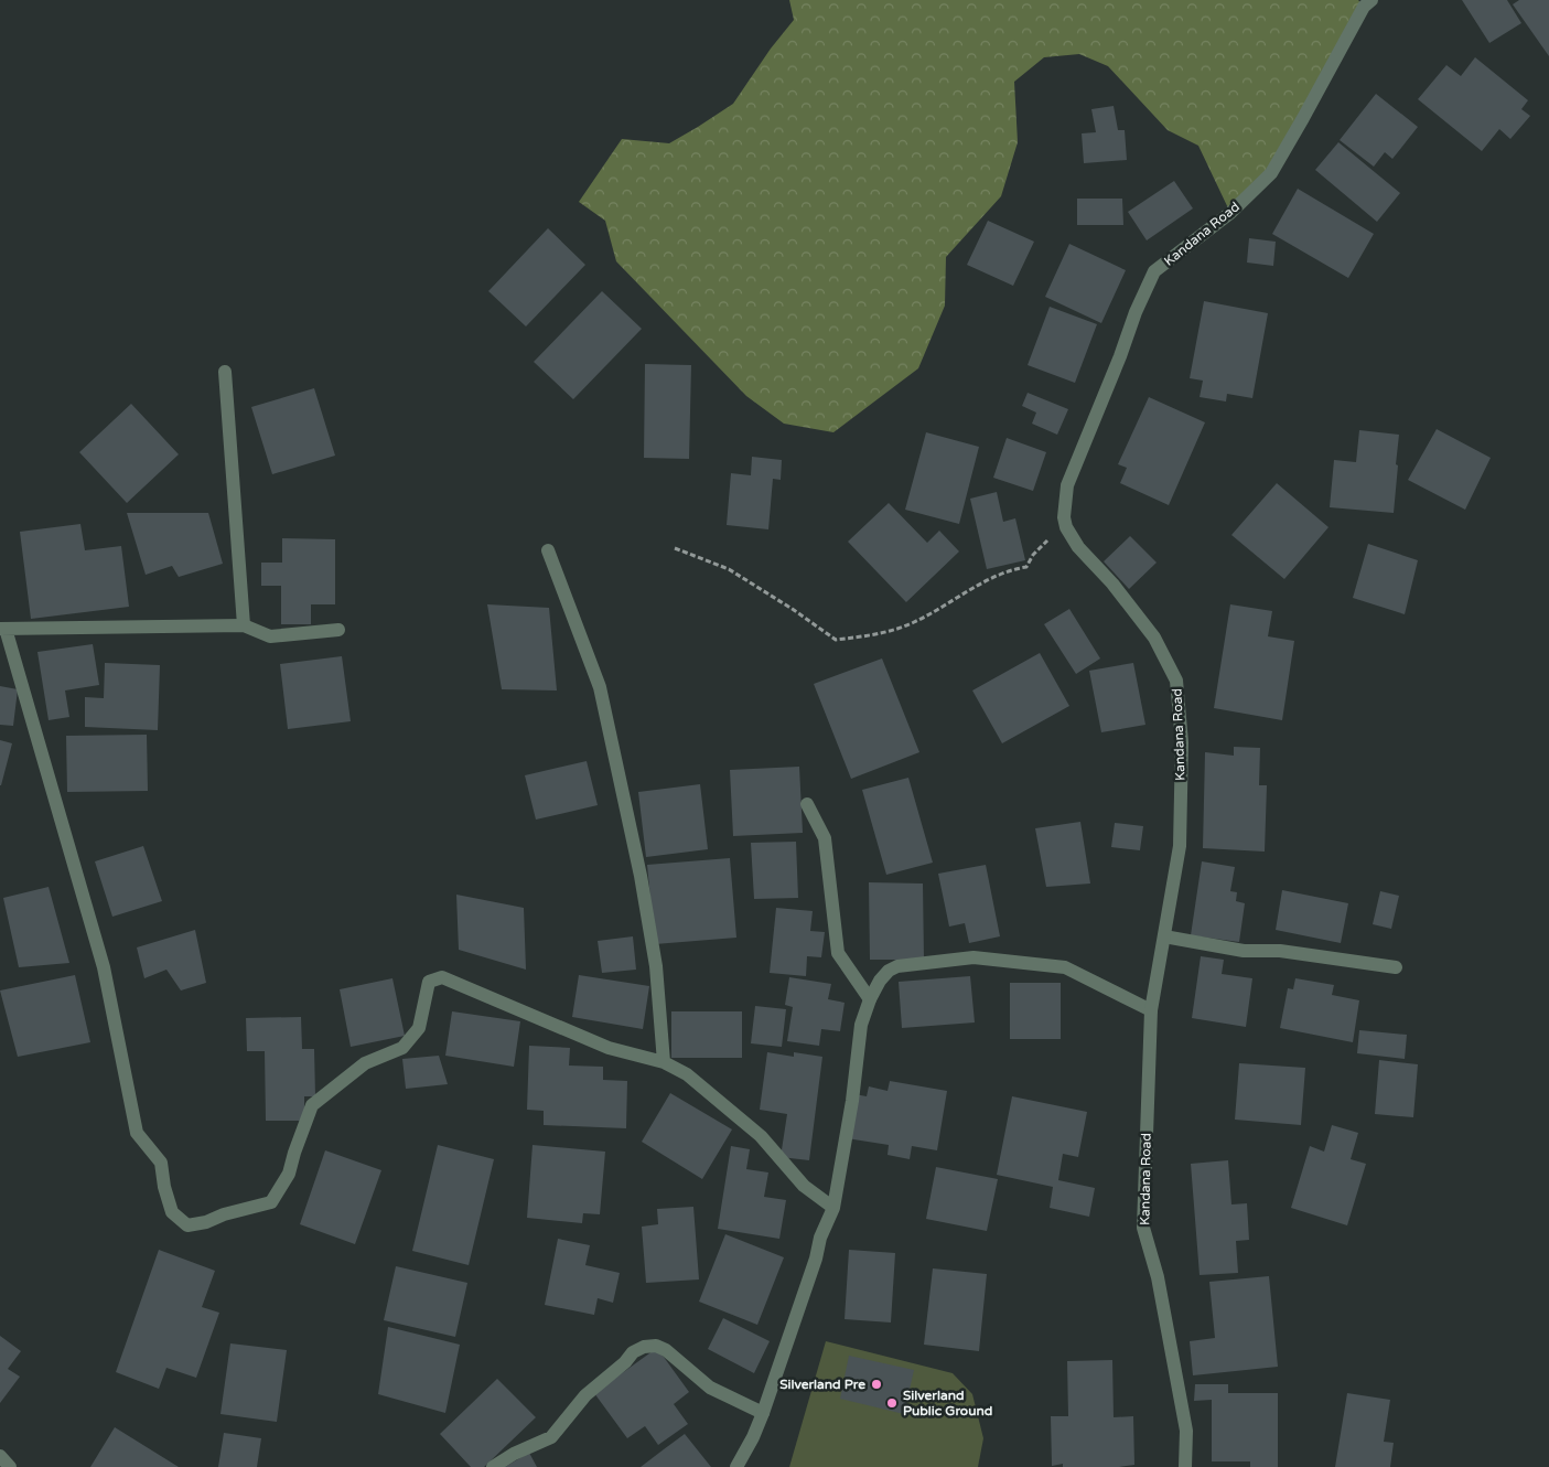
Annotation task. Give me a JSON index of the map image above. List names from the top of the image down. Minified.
{"streets":{"street":["Kandana Road"]},"places":["Silverland Pre","Silverland Public Ground"]}
